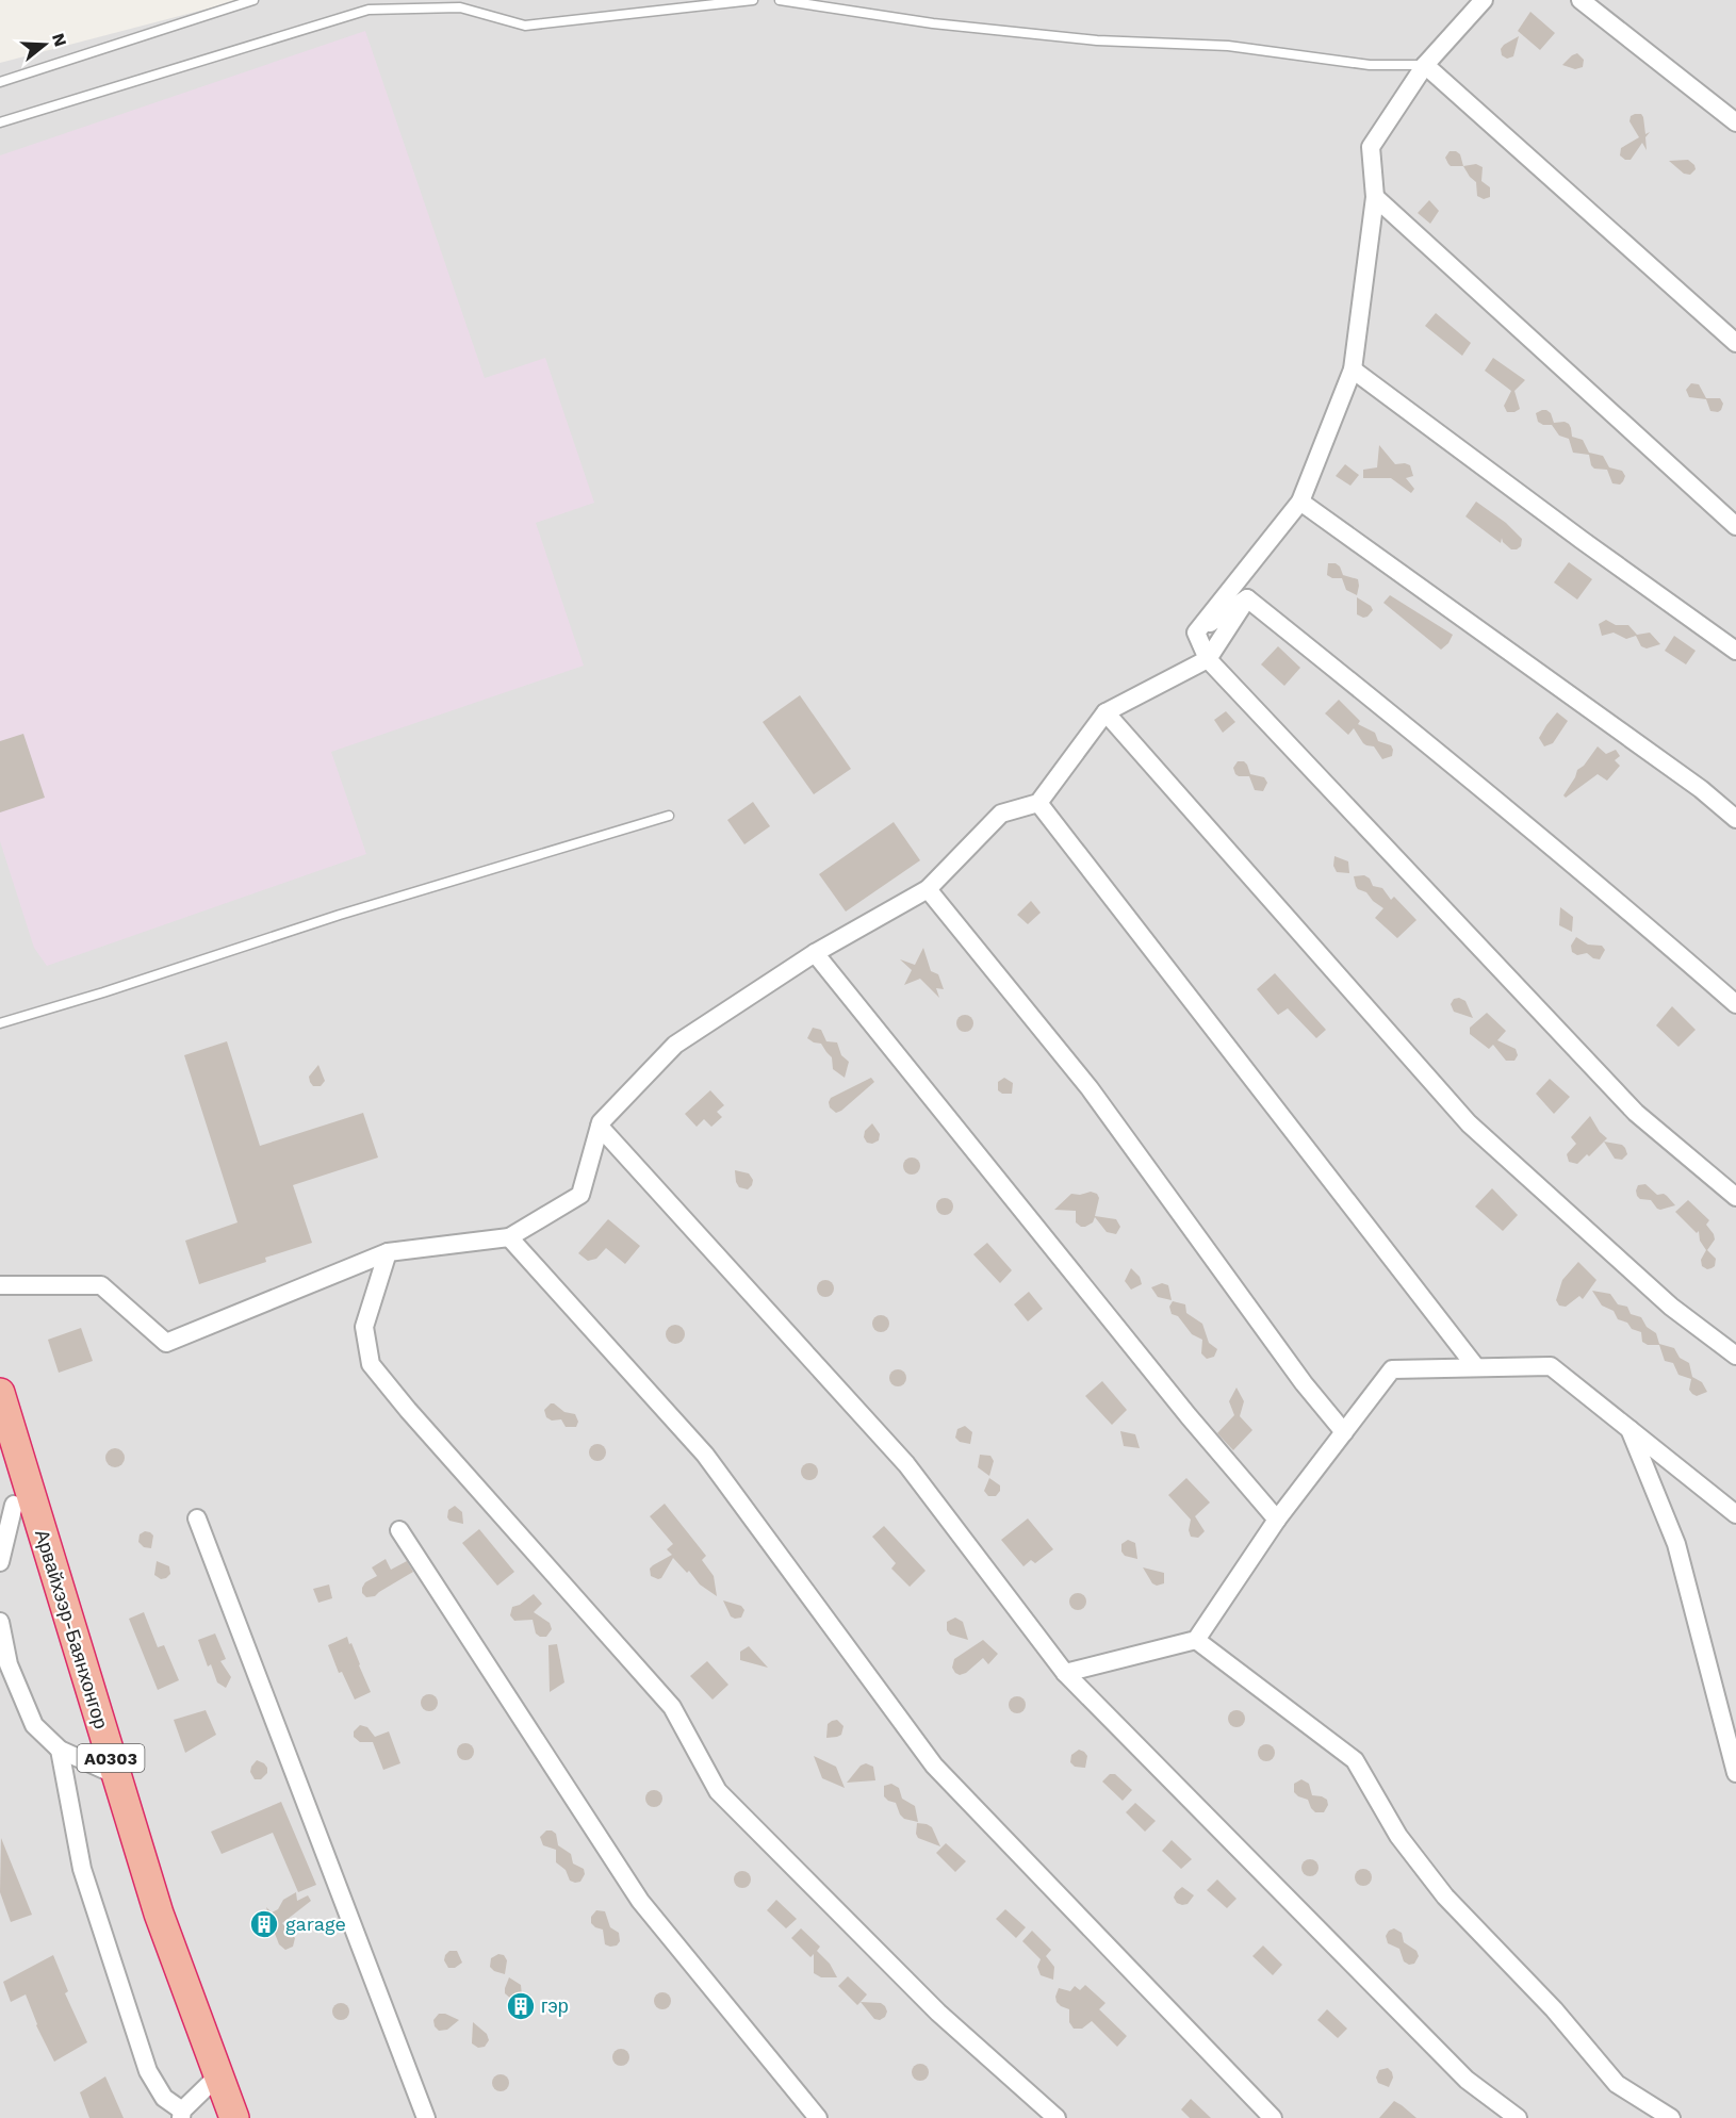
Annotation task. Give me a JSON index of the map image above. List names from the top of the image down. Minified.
{"streets":{"highway":["Арвайхээр-Баянхонгор","A0303"]},"places":{"building":["garage","гэр"]},"north":"right"}
